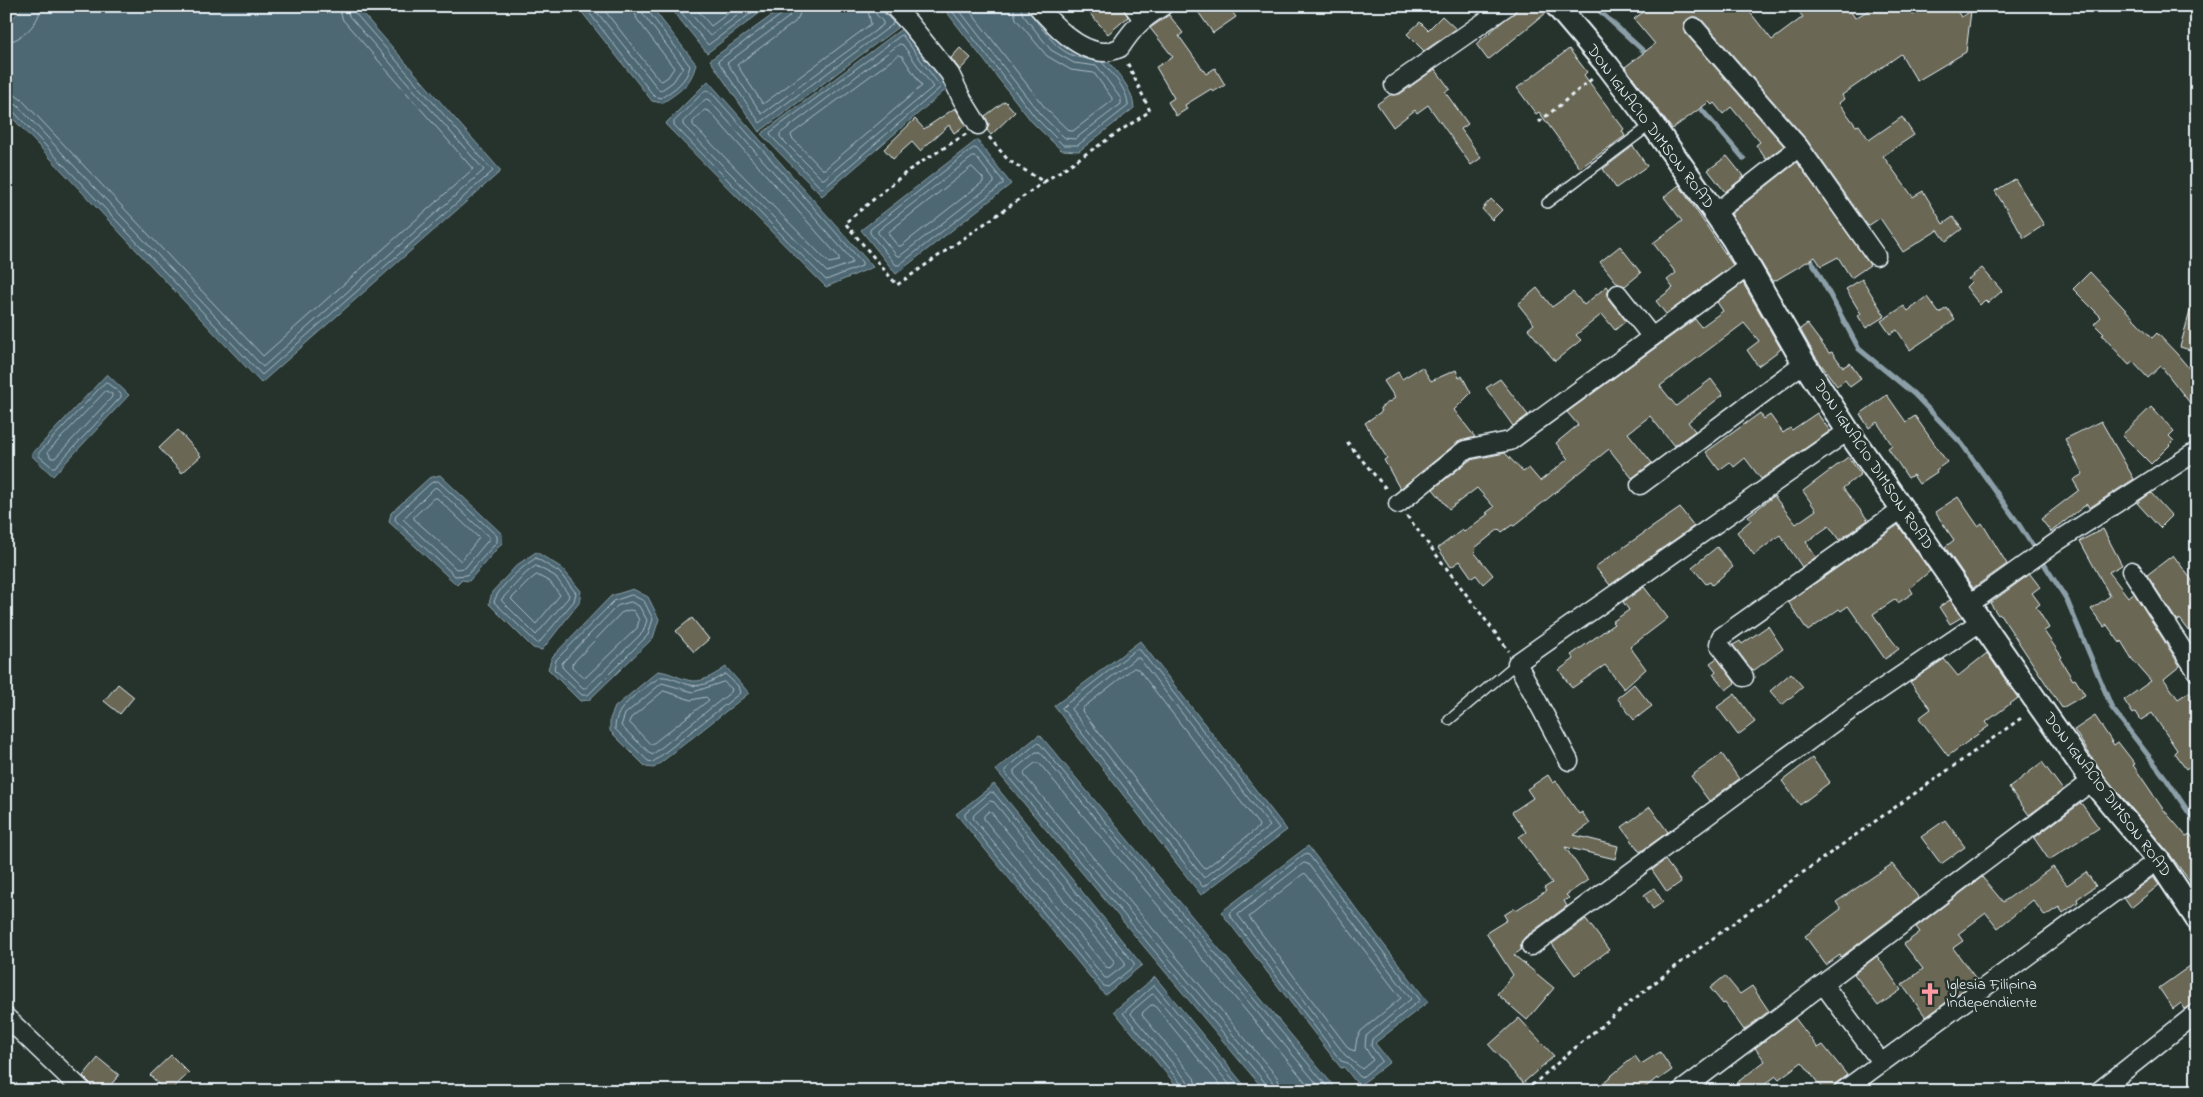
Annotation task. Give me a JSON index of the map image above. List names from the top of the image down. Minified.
{"streets":{"street":["DON IGNACIO DIMSON ROAD"]},"places":{"church":["Iglesia Filipina Independiente"]}}
